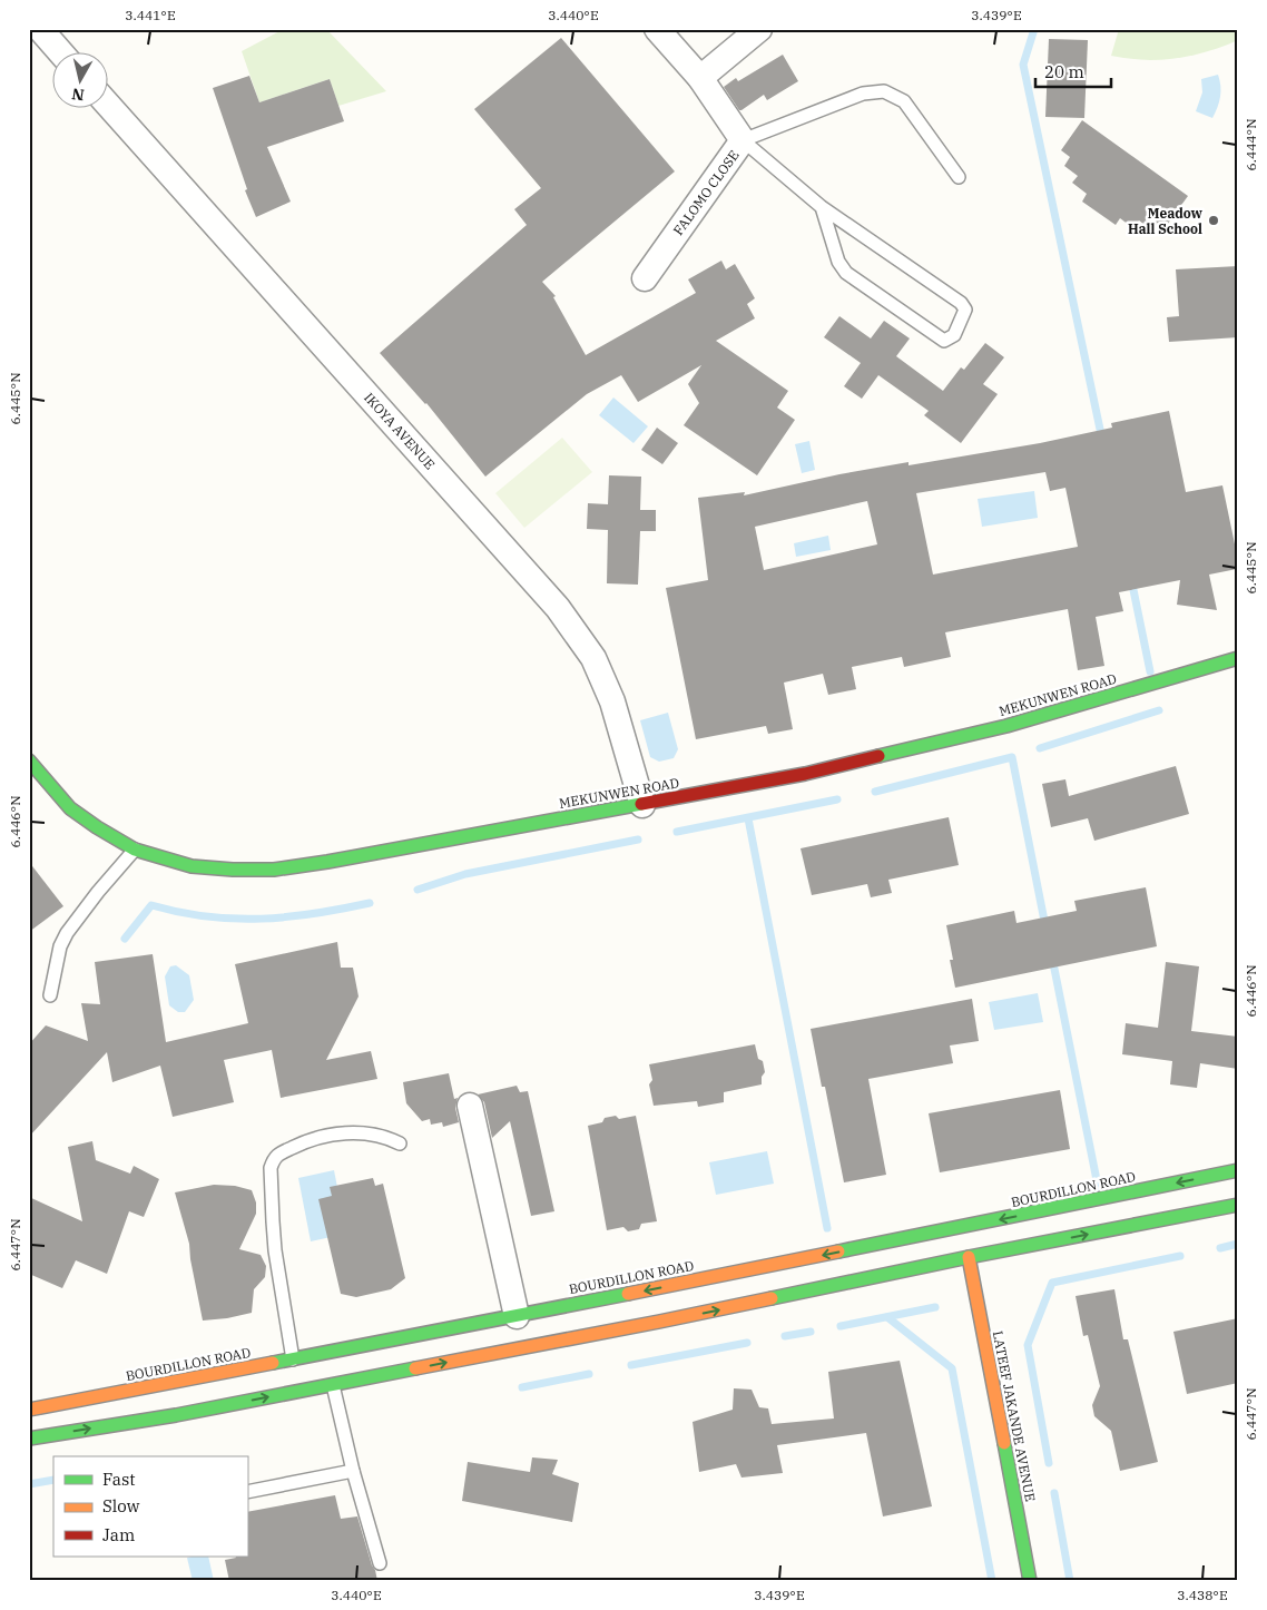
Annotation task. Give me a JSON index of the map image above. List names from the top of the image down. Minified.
{"streets":{"main road":["MEKUNWEN ROAD","BOURDILLON ROAD","LATEEF JAKANDE AVENUE"],"street":["FALOMO CLOSE","IKOYA AVENUE"]},"crossings":[["IKOYA AVENUE","MEKUNWEN ROAD"],["BOURDILLON ROAD","LATEEF JAKANDE AVENUE"]],"places":["Meadow Hall School"],"legend":["Fast","Slow","Jam"],"scale_bar":"20 m","north":"bottom","coordinates":["3.441°E","3.440°E","3.439°E","6.444°N","6.445°N","6.446°N","6.447°N","3.438°E"]}
